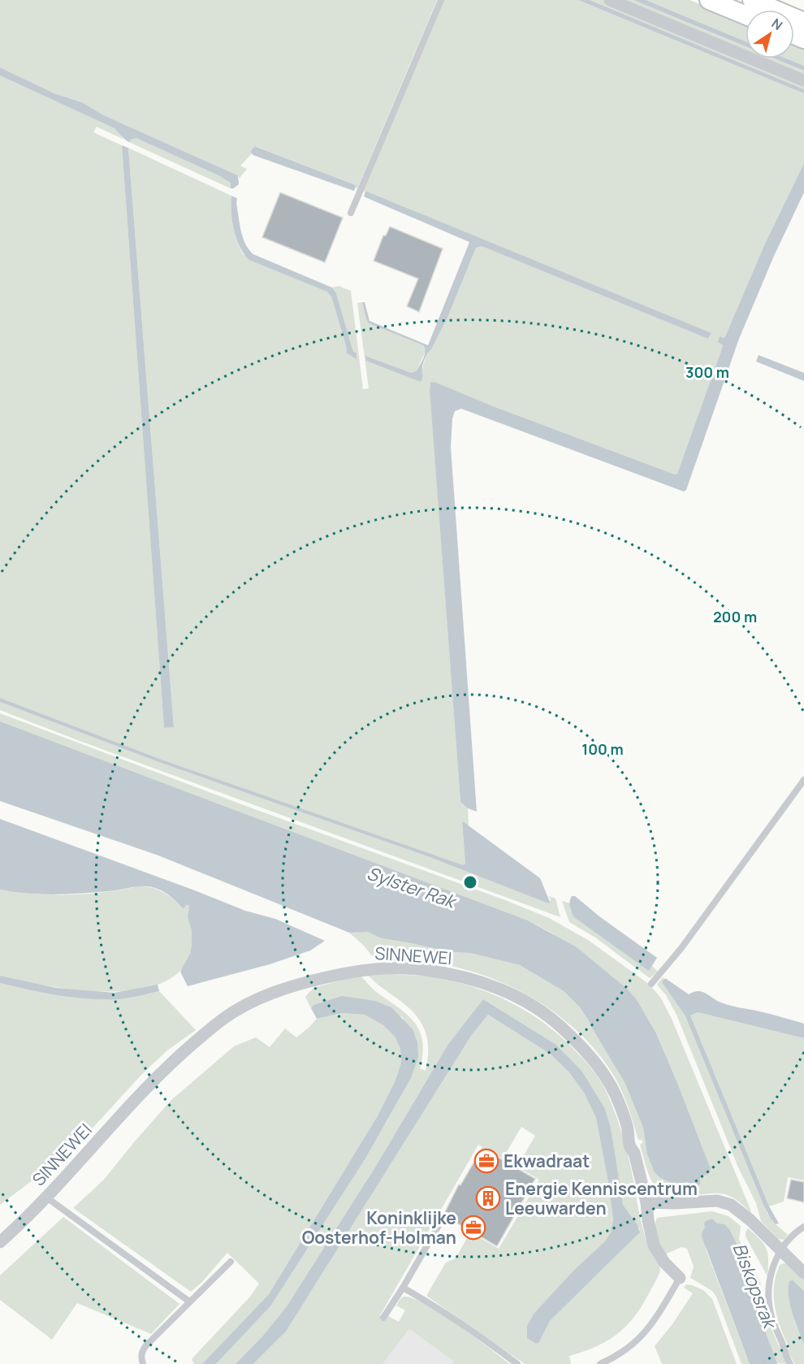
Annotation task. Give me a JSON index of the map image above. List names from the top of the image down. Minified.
{"streets":{"street":["SINNEWEI"]},"water":["Sylster Rak","Biskopsrak"],"places":{"office":["Ekwadraat","Koninklijke Oosterhof-Holman"],"building":["Energie Kenniscentrum Leeuwarden"]},"north":"top right","rings":["300 m","200 m","100 m"]}
